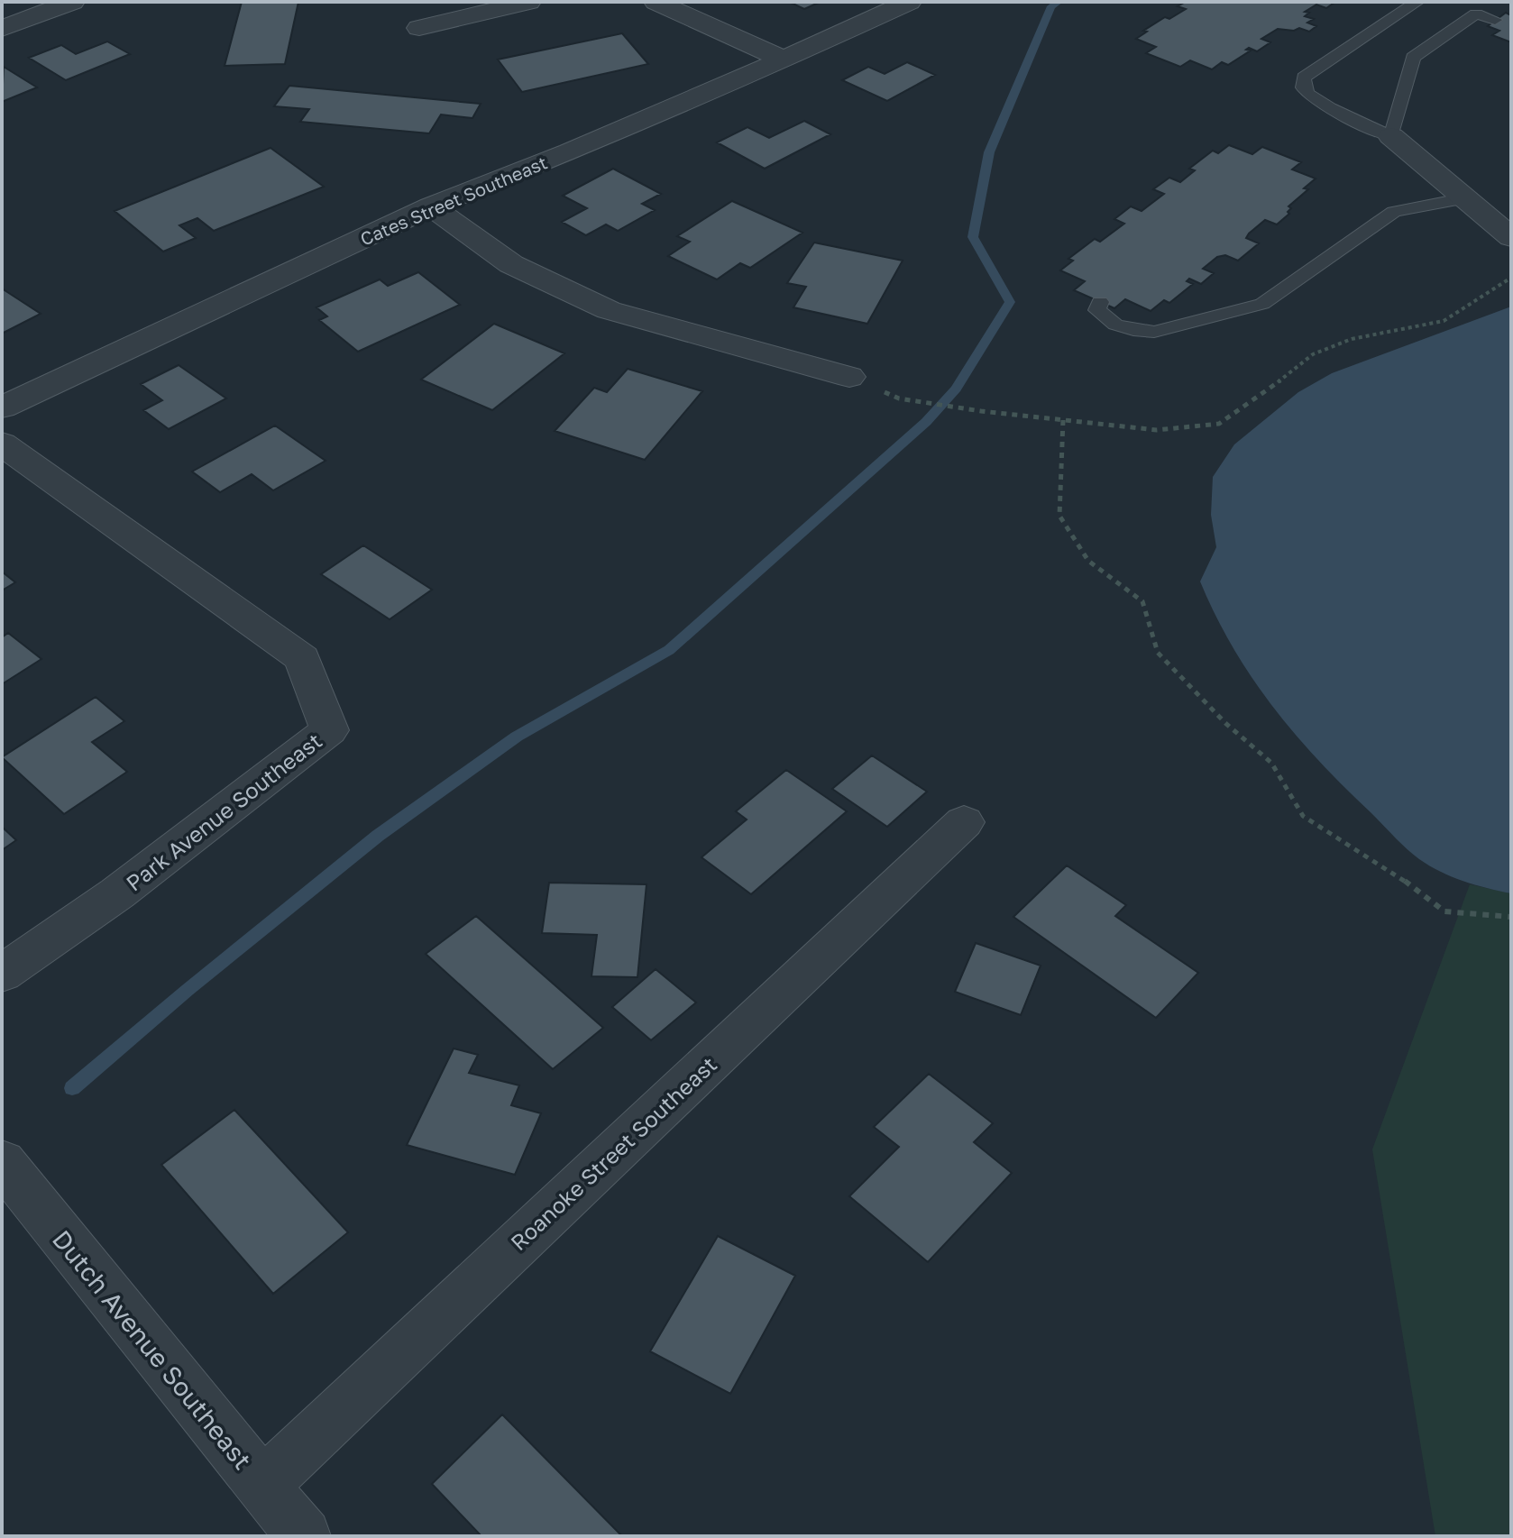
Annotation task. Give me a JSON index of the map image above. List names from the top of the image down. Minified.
{"streets":{"street":["Cates Street Southeast","Park Avenue Southeast","Roanoke Street Southeast","Dutch Avenue Southeast"]},"crossings":[["Roanoke Street Southeast","Dutch Avenue Southeast"]]}
